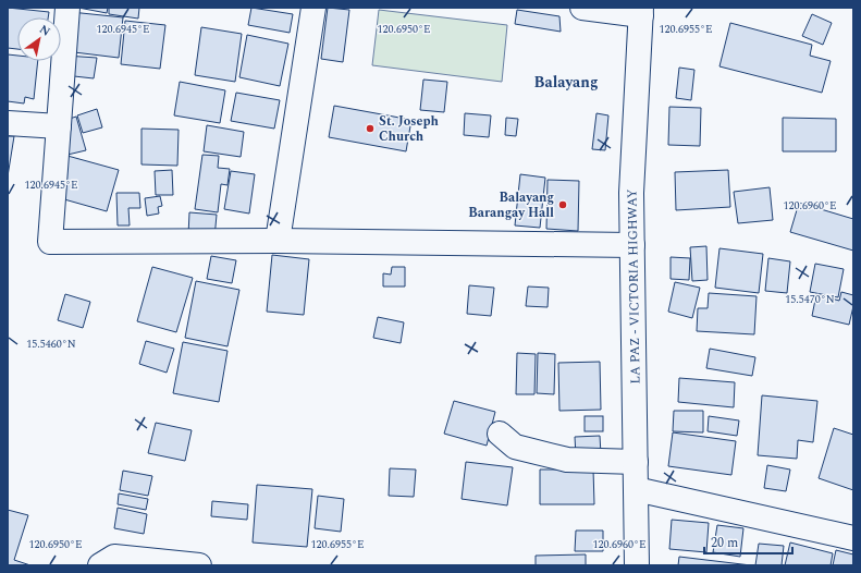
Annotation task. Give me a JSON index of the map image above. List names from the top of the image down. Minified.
{"streets":{"street":["LA PAZ - VICTORIA HIGHWAY"]},"districts":["Balayang"],"places":["St. Joseph Church","Balayang Barangay Hall"],"scale_bar":"20 m","north":"top right","coordinates":["120.6945°E","120.6950°E","120.6955°E","120.6960°E","15.5470°N","15.5460°N"]}
